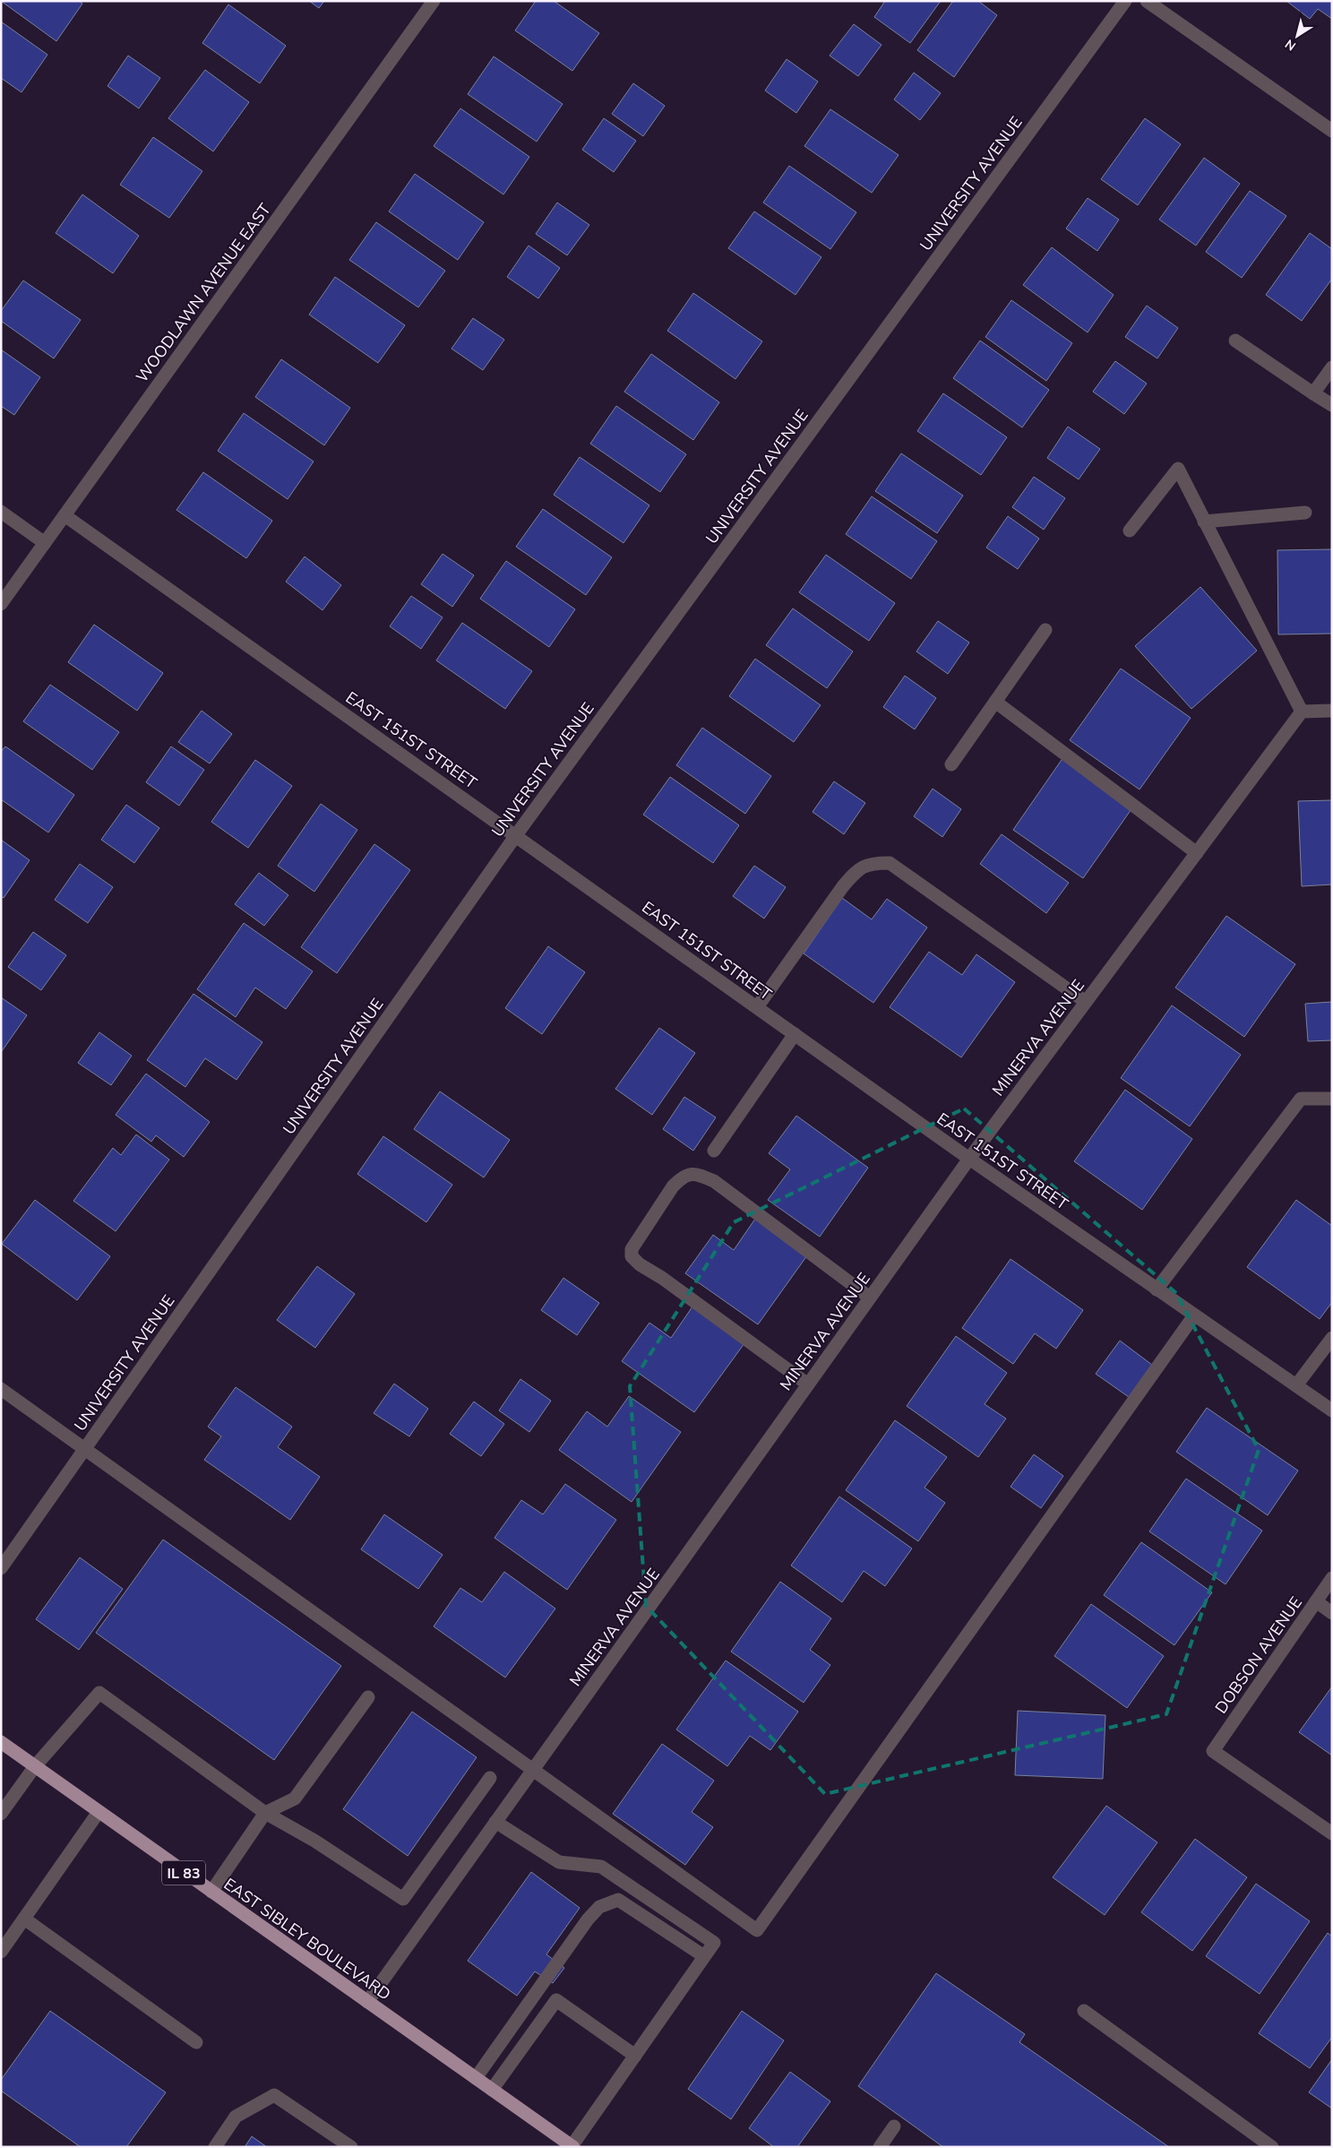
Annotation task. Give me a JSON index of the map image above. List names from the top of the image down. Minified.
{"streets":{"main road":["IL 83","EAST SIBLEY BOULEVARD"],"street":["UNIVERSITY AVENUE","WOODLAWN AVENUE EAST","EAST 151ST STREET","MINERVA AVENUE","DOBSON AVENUE"]},"crossings":[["UNIVERSITY AVENUE","EAST 151ST STREET"],["WOODLAWN AVENUE EAST","EAST 151ST STREET"],["EAST 151ST STREET","MINERVA AVENUE"],["MINERVA AVENUE","EAST SIBLEY BOULEVARD"]],"north":"bottom left"}
